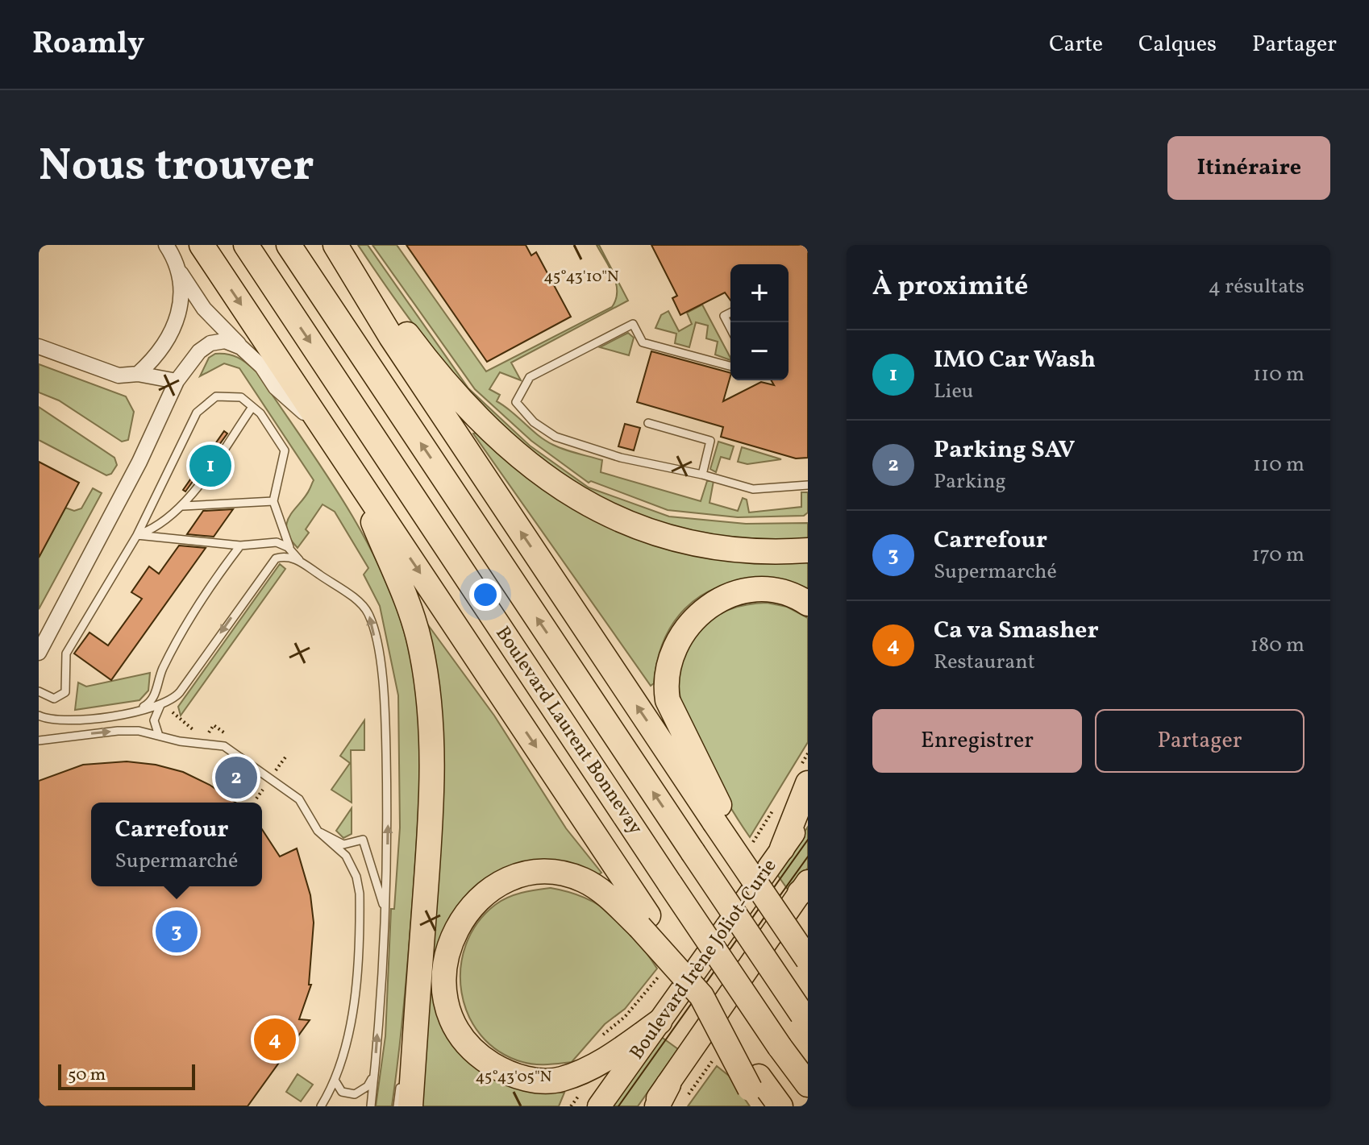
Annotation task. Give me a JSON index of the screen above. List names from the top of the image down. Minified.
{"streets":{"highway":["Boulevard Laurent Bonnevay"],"main road":["Boulevard Irène Joliot-Curie"]},"scale_bar":"50 m","page":{"header":"Roamly","nav":["Carte","Calques","Partager"],"title":"Nous trouver","buttons":["Itinéraire",["Enregistrer","Partager"]],"heading":["À proximité","4 résultats"],"map_buttons":["+","−"],"list":[{"mark":"1","name":"IMO Car Wash","note":"Lieu","value":"110 m"},{"mark":"2","name":"Parking SAV","note":"Parking","value":"110 m"},{"mark":"3","name":"Carrefour","note":"Supermarché","value":"170 m"},{"mark":"4","name":"Ca va Smasher","note":"Restaurant","value":"180 m"}],"pins":["1","2","3","4"],"popup":["Carrefour","Supermarché"],"scale":"50 m"},"coordinates":["45°43'10\"N","45°43'05\"N"]}
